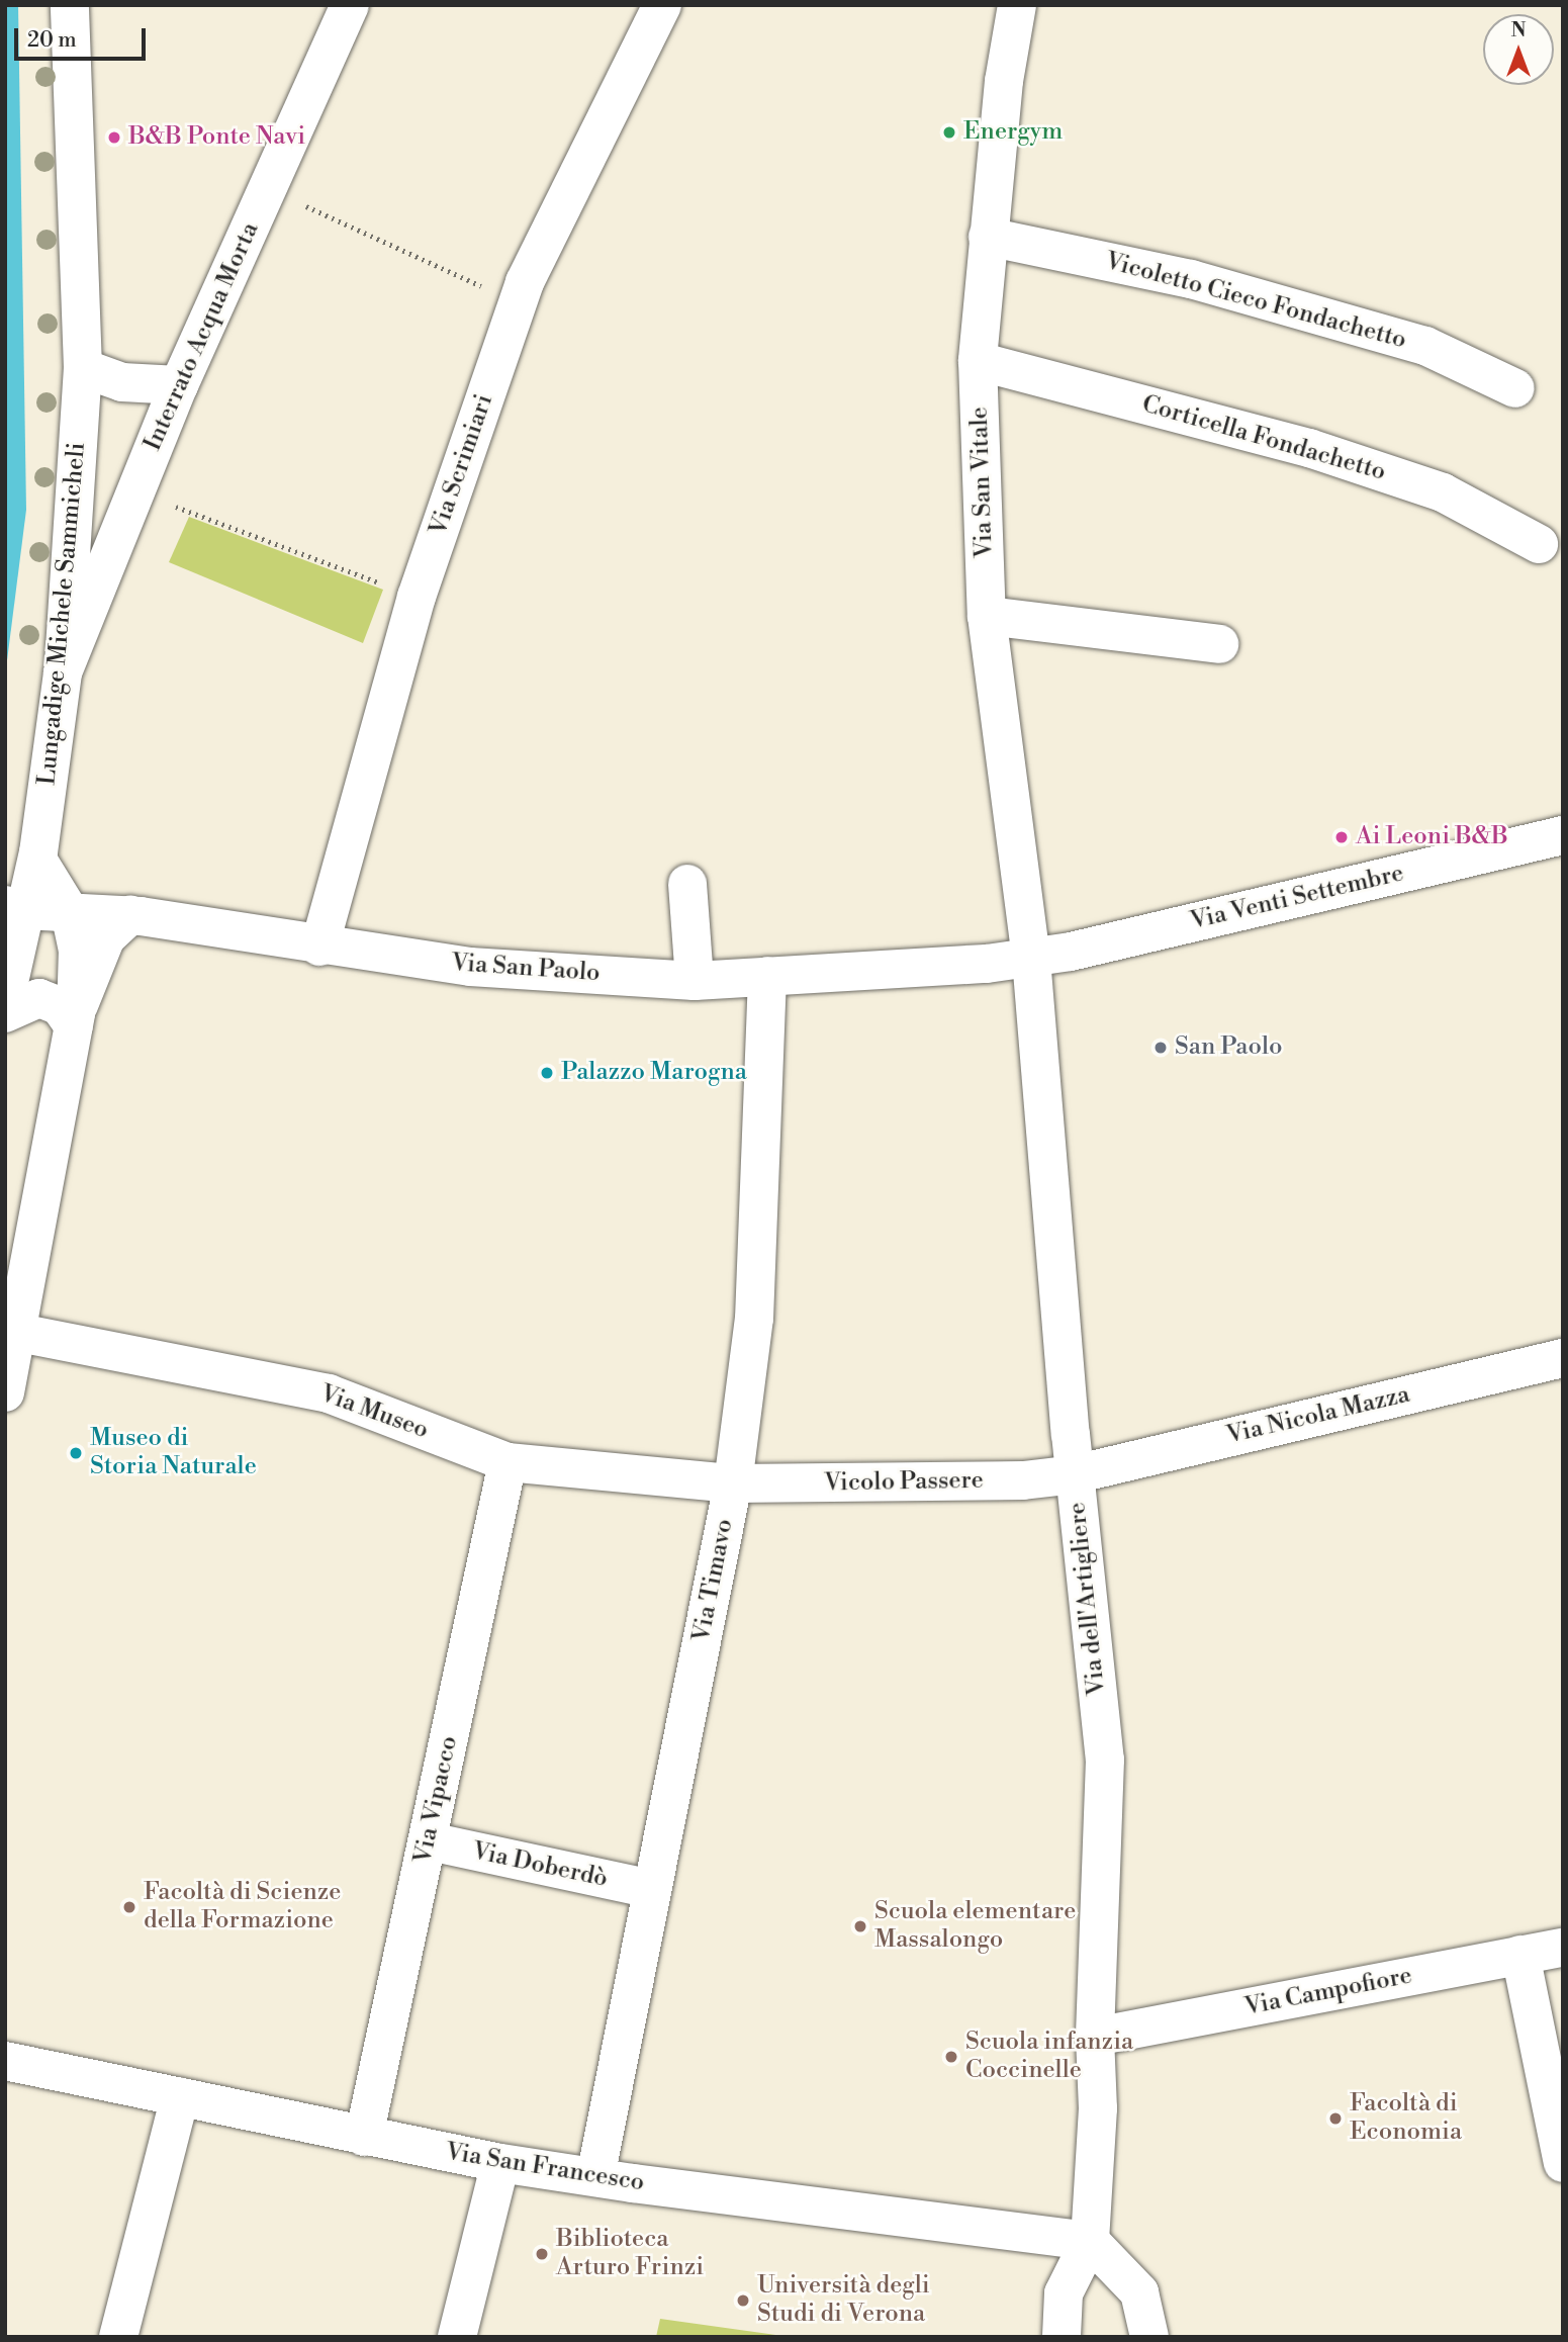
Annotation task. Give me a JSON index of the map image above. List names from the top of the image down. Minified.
{"streets":{"street":["Vicoletto Cieco Fondachetto","Interrato Acqua Morta","Corticella Fondachetto","Via Scrimiari","Via San Vitale","Lungadige Michele Sammicheli","Via Venti Settembre","Via San Paolo","Via Museo","Via Nicola Mazza","Vicolo Passere","Via Timavo","Via dell'Artigliere","Via Vipacco","Via Doberdò","Via Campofiore","Via San Francesco"]},"crossings":[["Vicoletto Cieco Fondachetto","Via San Vitale"],["Interrato Acqua Morta","Lungadige Michele Sammicheli"],["Corticella Fondachetto","Via San Vitale"],["Via Scrimiari","Via San Paolo"],["Via San Vitale","Via Venti Settembre"],["Via San Vitale","Via San Paolo"],["Via San Vitale","Via dell'Artigliere"],["Lungadige Michele Sammicheli","Via San Paolo"],["Via Venti Settembre","Via San Paolo"],["Via Venti Settembre","Via dell'Artigliere"],["Via San Paolo","Via Timavo"],["Via San Paolo","Via dell'Artigliere"],["Via Museo","Vicolo Passere"],["Via Museo","Via Timavo"],["Via Museo","Via Vipacco"],["Via Nicola Mazza","Vicolo Passere"],["Via Nicola Mazza","Via dell'Artigliere"],["Vicolo Passere","Via Timavo"],["Vicolo Passere","Via dell'Artigliere"],["Via Timavo","Via Doberdò"],["Via Timavo","Via San Francesco"],["Via dell'Artigliere","Via Campofiore"],["Via dell'Artigliere","Via San Francesco"],["Via Vipacco","Via Doberdò"],["Via Vipacco","Via San Francesco"]],"places":["Energym","B&B Ponte Navi","Ai Leoni B&B","San Paolo","Palazzo Marogna","Museo di Storia Naturale","Facoltà di Scienze della Formazione","Scuola elementare Massalongo","Scuola infanzia Coccinelle","Facoltà di Economia","Biblioteca Arturo Frinzi","Università degli Studi di Verona"],"scale_bar":"20 m","north":"top"}
